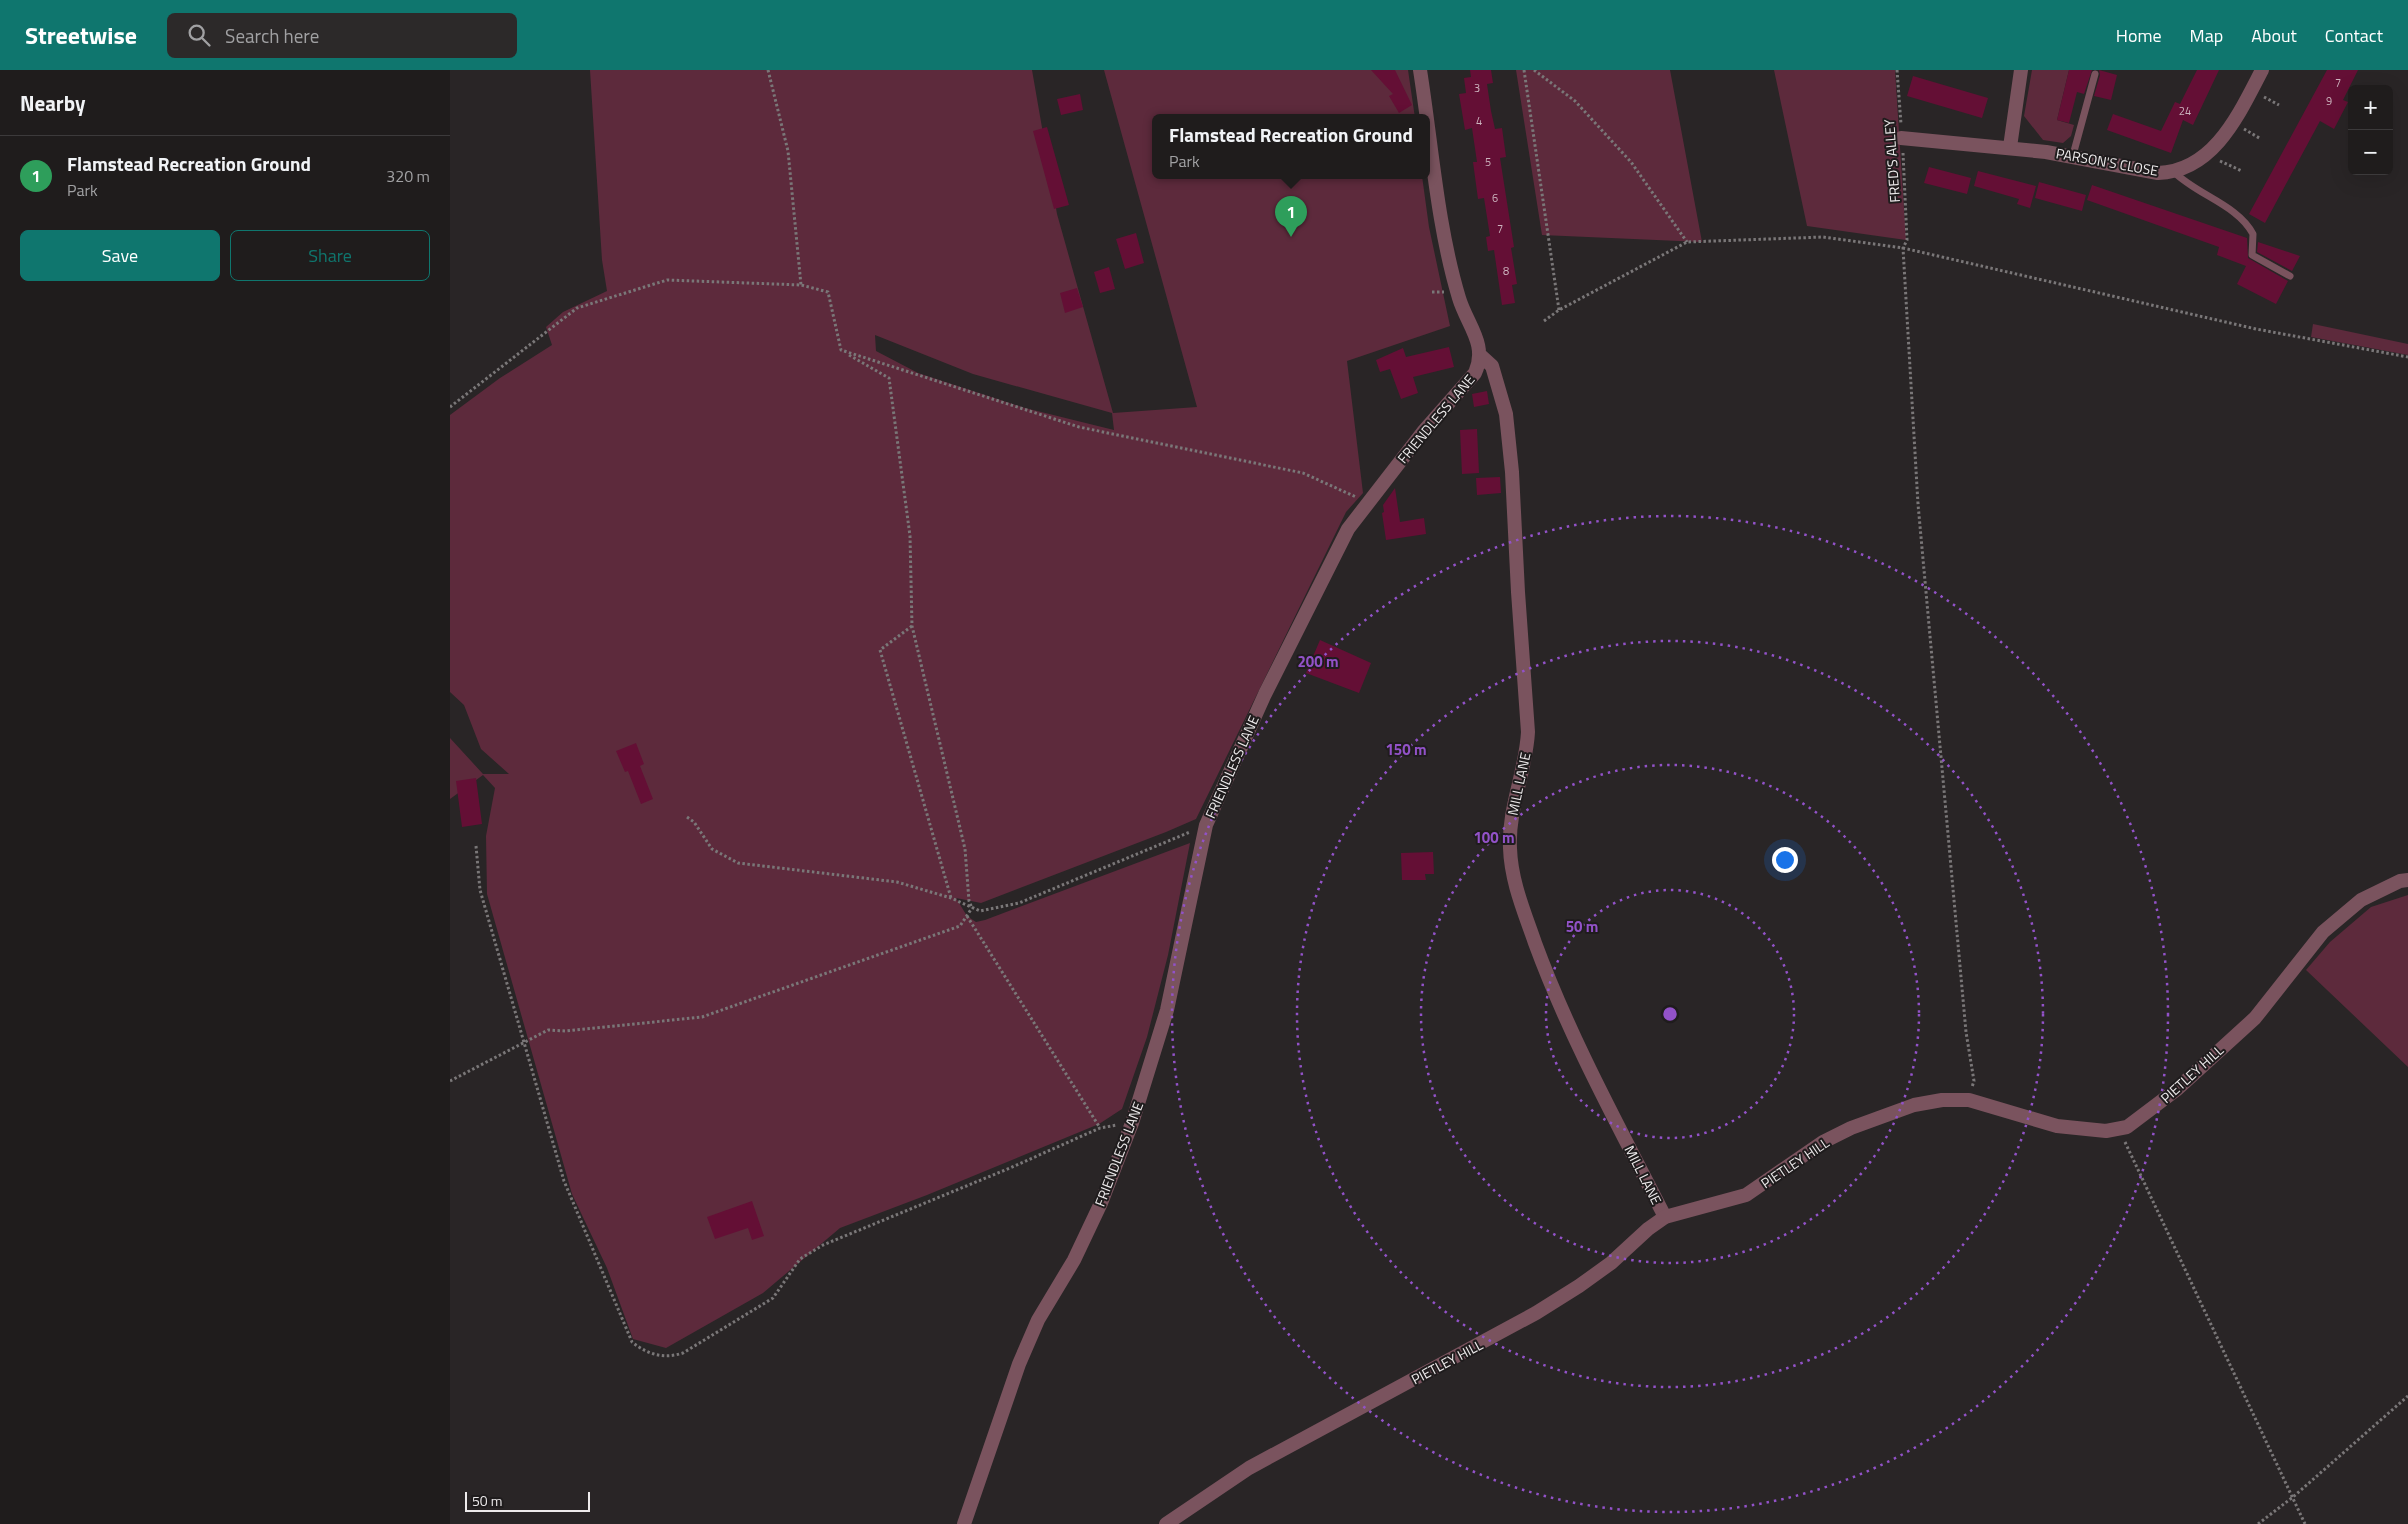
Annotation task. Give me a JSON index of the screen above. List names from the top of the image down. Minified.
{"streets":{"street":["PARSON'S CLOSE","FRIENDLESS LANE","MILL LANE","PIETLEY HILL"],"path":["FRED'S ALLEY"]},"crossings":[["FRED'S ALLEY","PARSON'S CLOSE"],["FRED'S ALLEY","PIETLEY HILL"],["FRIENDLESS LANE","MILL LANE"],["MILL LANE","PIETLEY HILL"]],"house_numbers":["7","3","9","24","4","5","6","7","8"],"scale_bar":"50 m","page":{"header":"Streetwise","search":"Search here","nav":["Home","Map","About","Contact"],"heading":"Nearby","map_buttons":["+","−"],"popup":["Flamstead Recreation Ground","Park"],"list":[{"mark":"1","name":"Flamstead Recreation Ground","note":"Park","value":"320 m"}],"pins":"1","buttons":["Save","Share"],"scale":"50 m"},"rings":["200 m","150 m","100 m","50 m"]}
